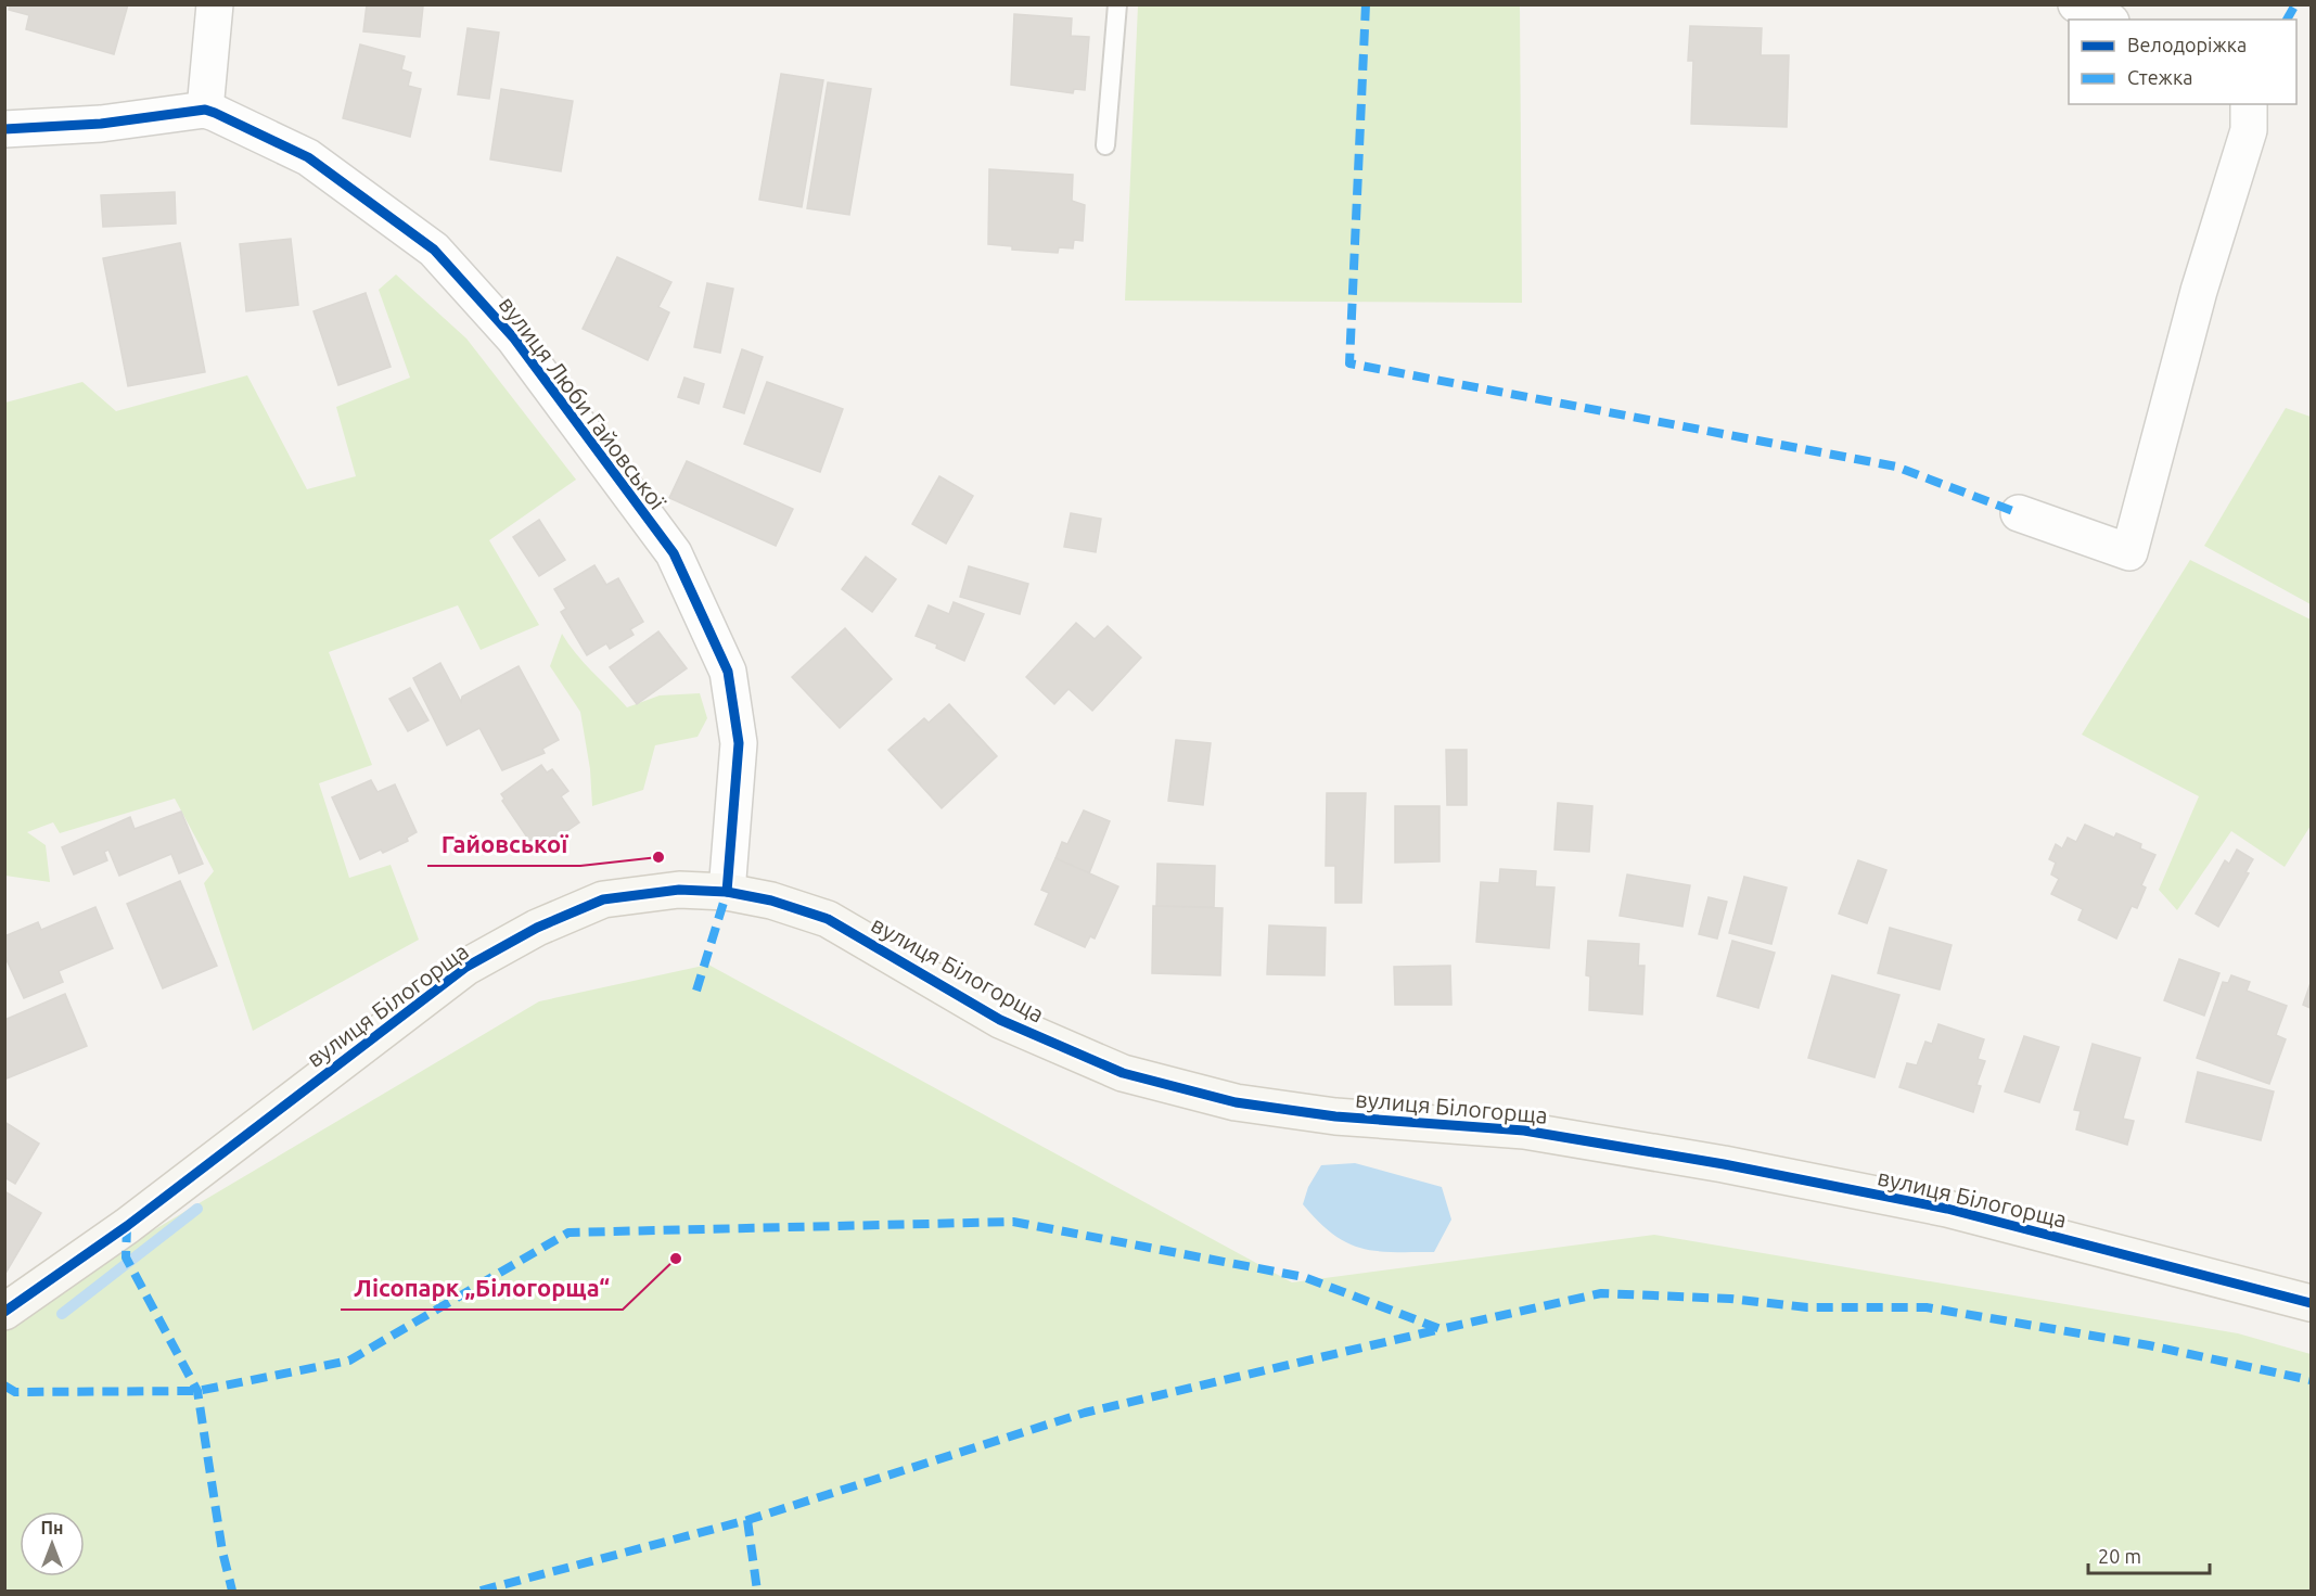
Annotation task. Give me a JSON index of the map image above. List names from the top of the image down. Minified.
{"streets":{"street":["вулиця Люби Гайовської","вулиця Білогорща"]},"crossings":[["вулиця Люби Гайовської","вулиця Білогорща"]],"places":["Гайовської","Лісопарк „Білогорща“"],"legend":["Велодоріжка","Стежка"],"scale_bar":"20 m","north":"top"}
